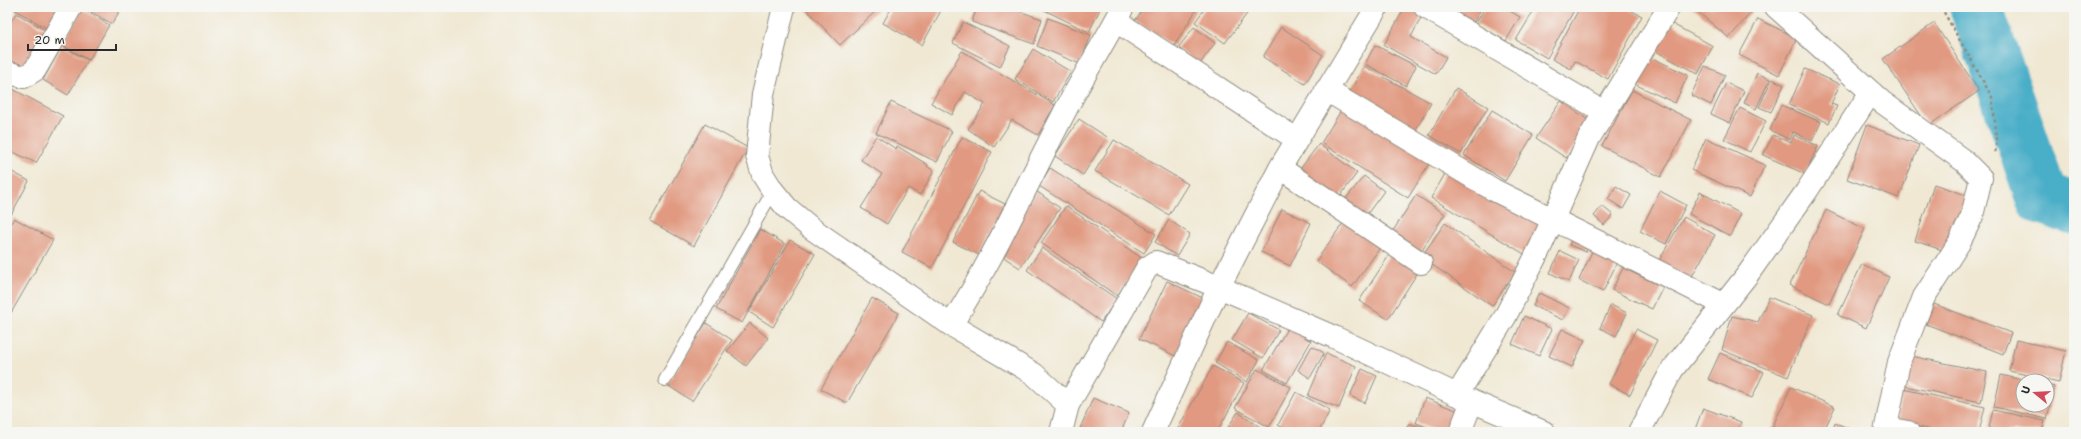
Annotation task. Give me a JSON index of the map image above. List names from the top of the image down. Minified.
{"scale_bar":"20 m","north":"left"}
